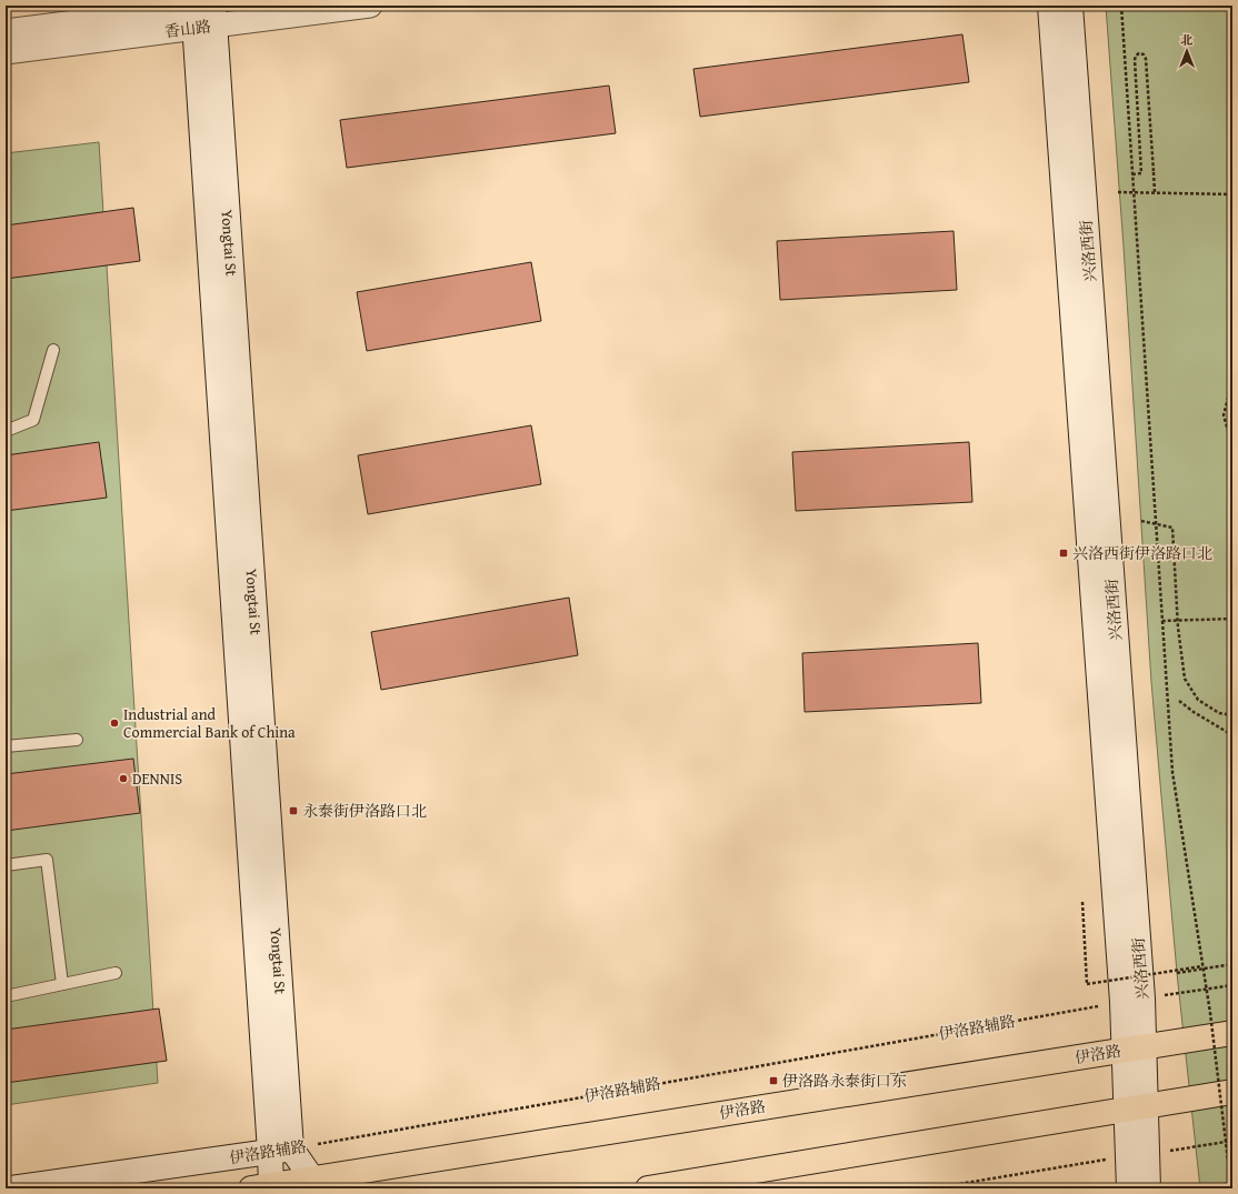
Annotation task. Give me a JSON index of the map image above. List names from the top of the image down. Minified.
{"streets":{"main road":["伊洛路"],"street":["香山路","Yongtai St","兴洛西街","伊洛路辅路"]},"crossings":[["香山路","Yongtai St"],["Yongtai St","伊洛路辅路"],["Yongtai St","伊洛路"],["兴洛西街","伊洛路辅路"],["兴洛西街","伊洛路"]],"places":{"transit":["兴洛西街伊洛路口北","永泰街伊洛路口北","伊洛路永泰街口东"],"other":["Industrial and Commercial Bank of China","DENNIS"]},"north":"top"}
